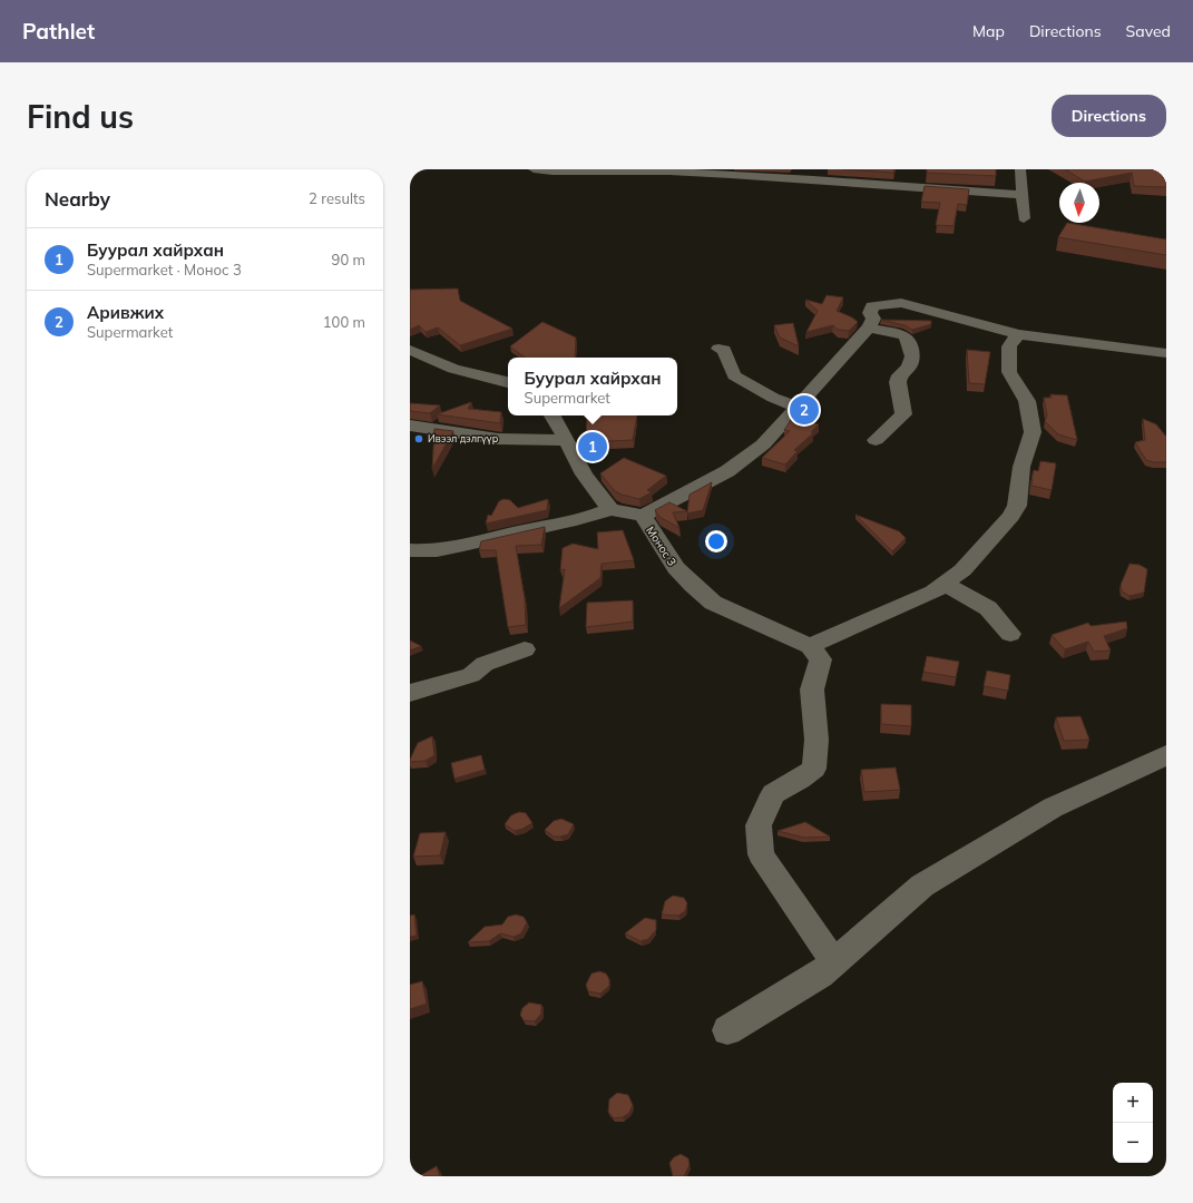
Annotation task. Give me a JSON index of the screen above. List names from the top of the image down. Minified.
{"streets":{"street":["Монос 3"]},"places":["Ивээл дэлгүүр"],"north":"bottom","page":{"header":"Pathlet","nav":["Map","Directions","Saved"],"buttons":"Directions","title":"Find us","heading":["Nearby","2 results"],"list":[{"mark":"1","name":"Буурал хайрхан","note":"Supermarket · Монос 3","value":"90 m"},{"mark":"2","name":"Аривжих","note":"Supermarket","value":"100 m"}],"popup":["Буурал хайрхан","Supermarket"],"pins":["2","1"],"map_buttons":["+","−"]}}
